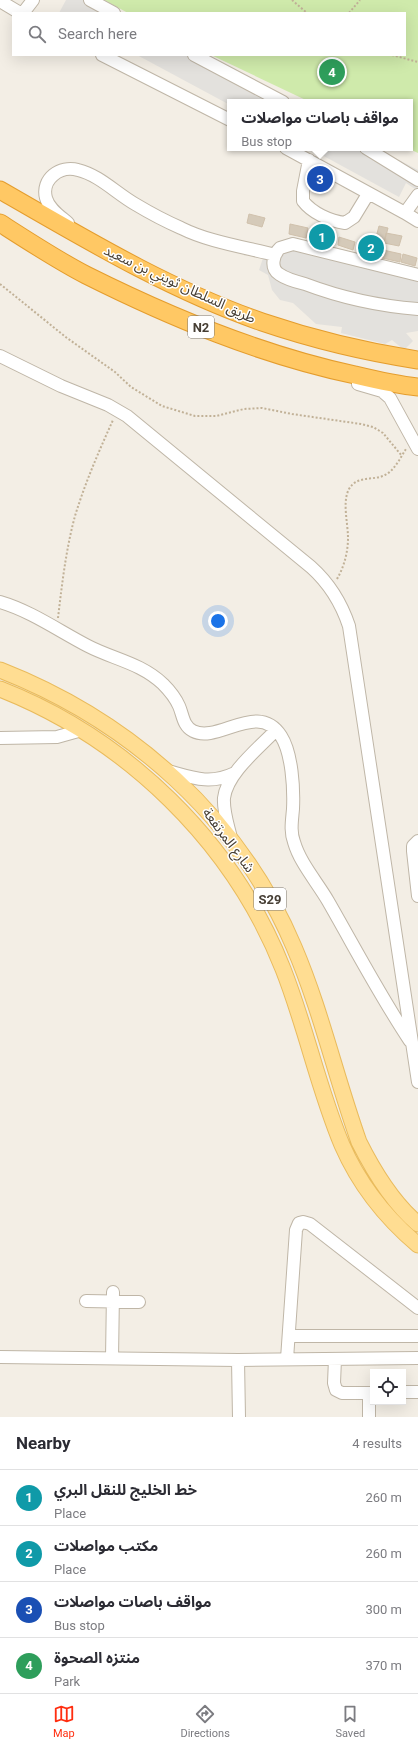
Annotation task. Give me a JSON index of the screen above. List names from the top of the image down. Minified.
{"streets":{"highway":["طريق السلطان ثويني بن سعيد","N2"],"main road":["شارع المرتفعة","S29"]},"page":{"search":"Search here","pins":["4","3","1","2"],"popup":["مواقف باصات مواصلات","Bus stop"],"heading":["Nearby","4 results"],"list":[{"mark":"1","name":"خط الخليج للنقل البري","note":"Place","value":"260 m"},{"mark":"2","name":"مكتب مواصلات","note":"Place","value":"260 m"},{"mark":"3","name":"مواقف باصات مواصلات","note":"Bus stop","value":"300 m"},{"mark":"4","name":"منتزه الصحوة","note":"Park","value":"370 m"}],"nav":["Map","Directions","Saved"]}}
